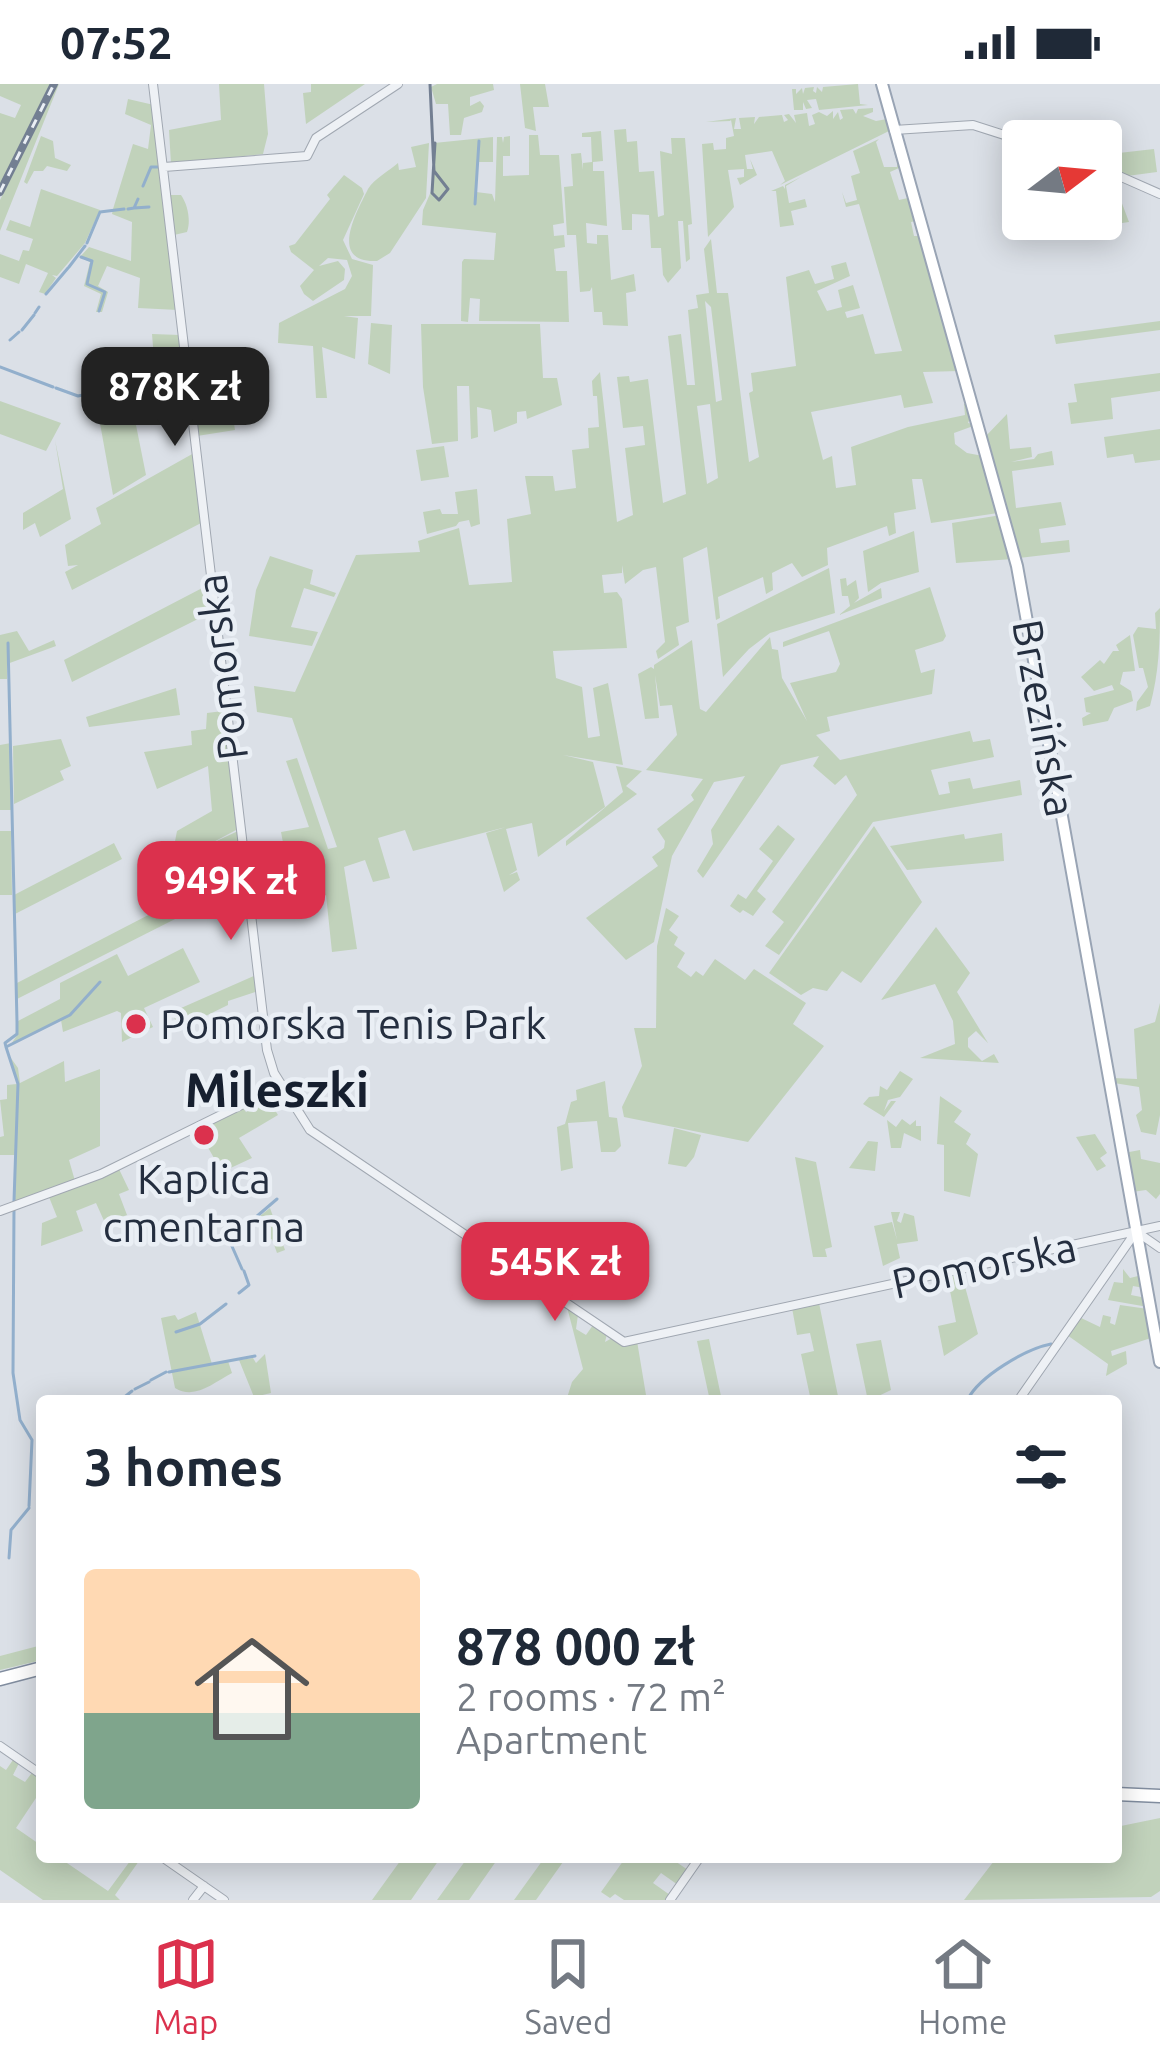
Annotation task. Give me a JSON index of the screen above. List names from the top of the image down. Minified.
{"streets":{"main road":["Brzezińska"],"street":["Pomorska"]},"crossings":[["Pomorska","Brzezińska"]],"districts":["Mileszki"],"places":["Pomorska Tenis Park","Kaplica cmentarna"],"north":"right","page":{"status":"07:52","price":["878K zł","949K zł","545K zł"],"heading":"3 homes","list":[{"name":"878 000 zł","note":"2 rooms · 72 m² · Apartment"}],"tabs":["Map","Saved","Home"]}}
